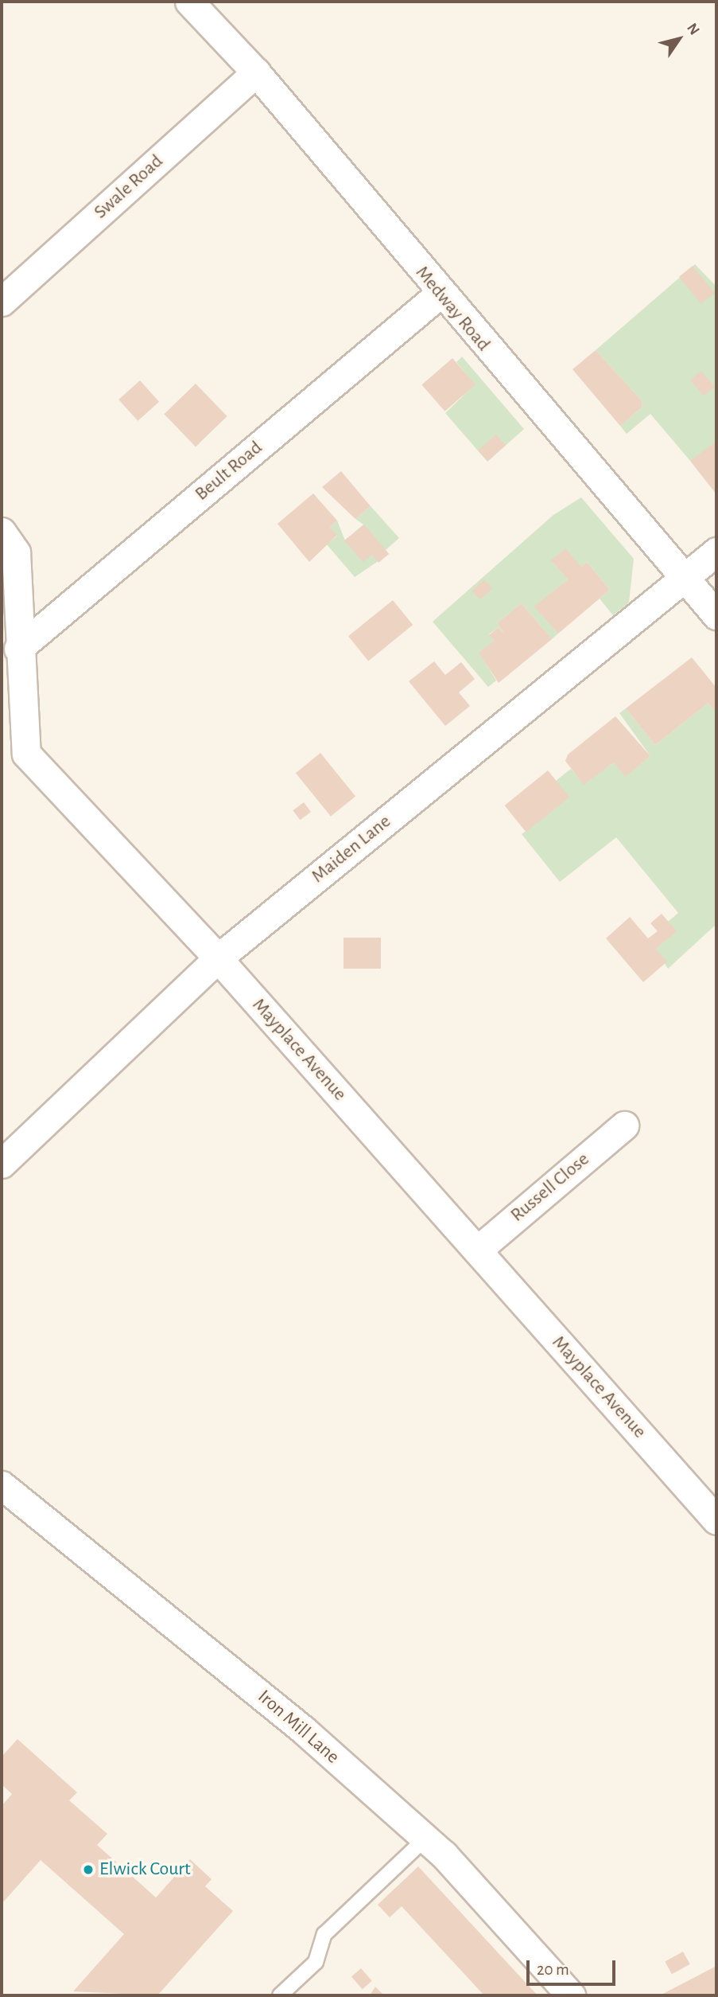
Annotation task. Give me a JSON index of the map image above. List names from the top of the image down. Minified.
{"streets":{"street":["Swale Road","Medway Road","Beult Road","Maiden Lane","Mayplace Avenue","Russell Close","Iron Mill Lane"]},"crossings":[["Swale Road","Medway Road"],["Medway Road","Beult Road"],["Medway Road","Maiden Lane"],["Beult Road","Mayplace Avenue"],["Maiden Lane","Mayplace Avenue"],["Mayplace Avenue","Russell Close"]],"places":["Elwick Court"],"scale_bar":"20 m","north":"top right"}
